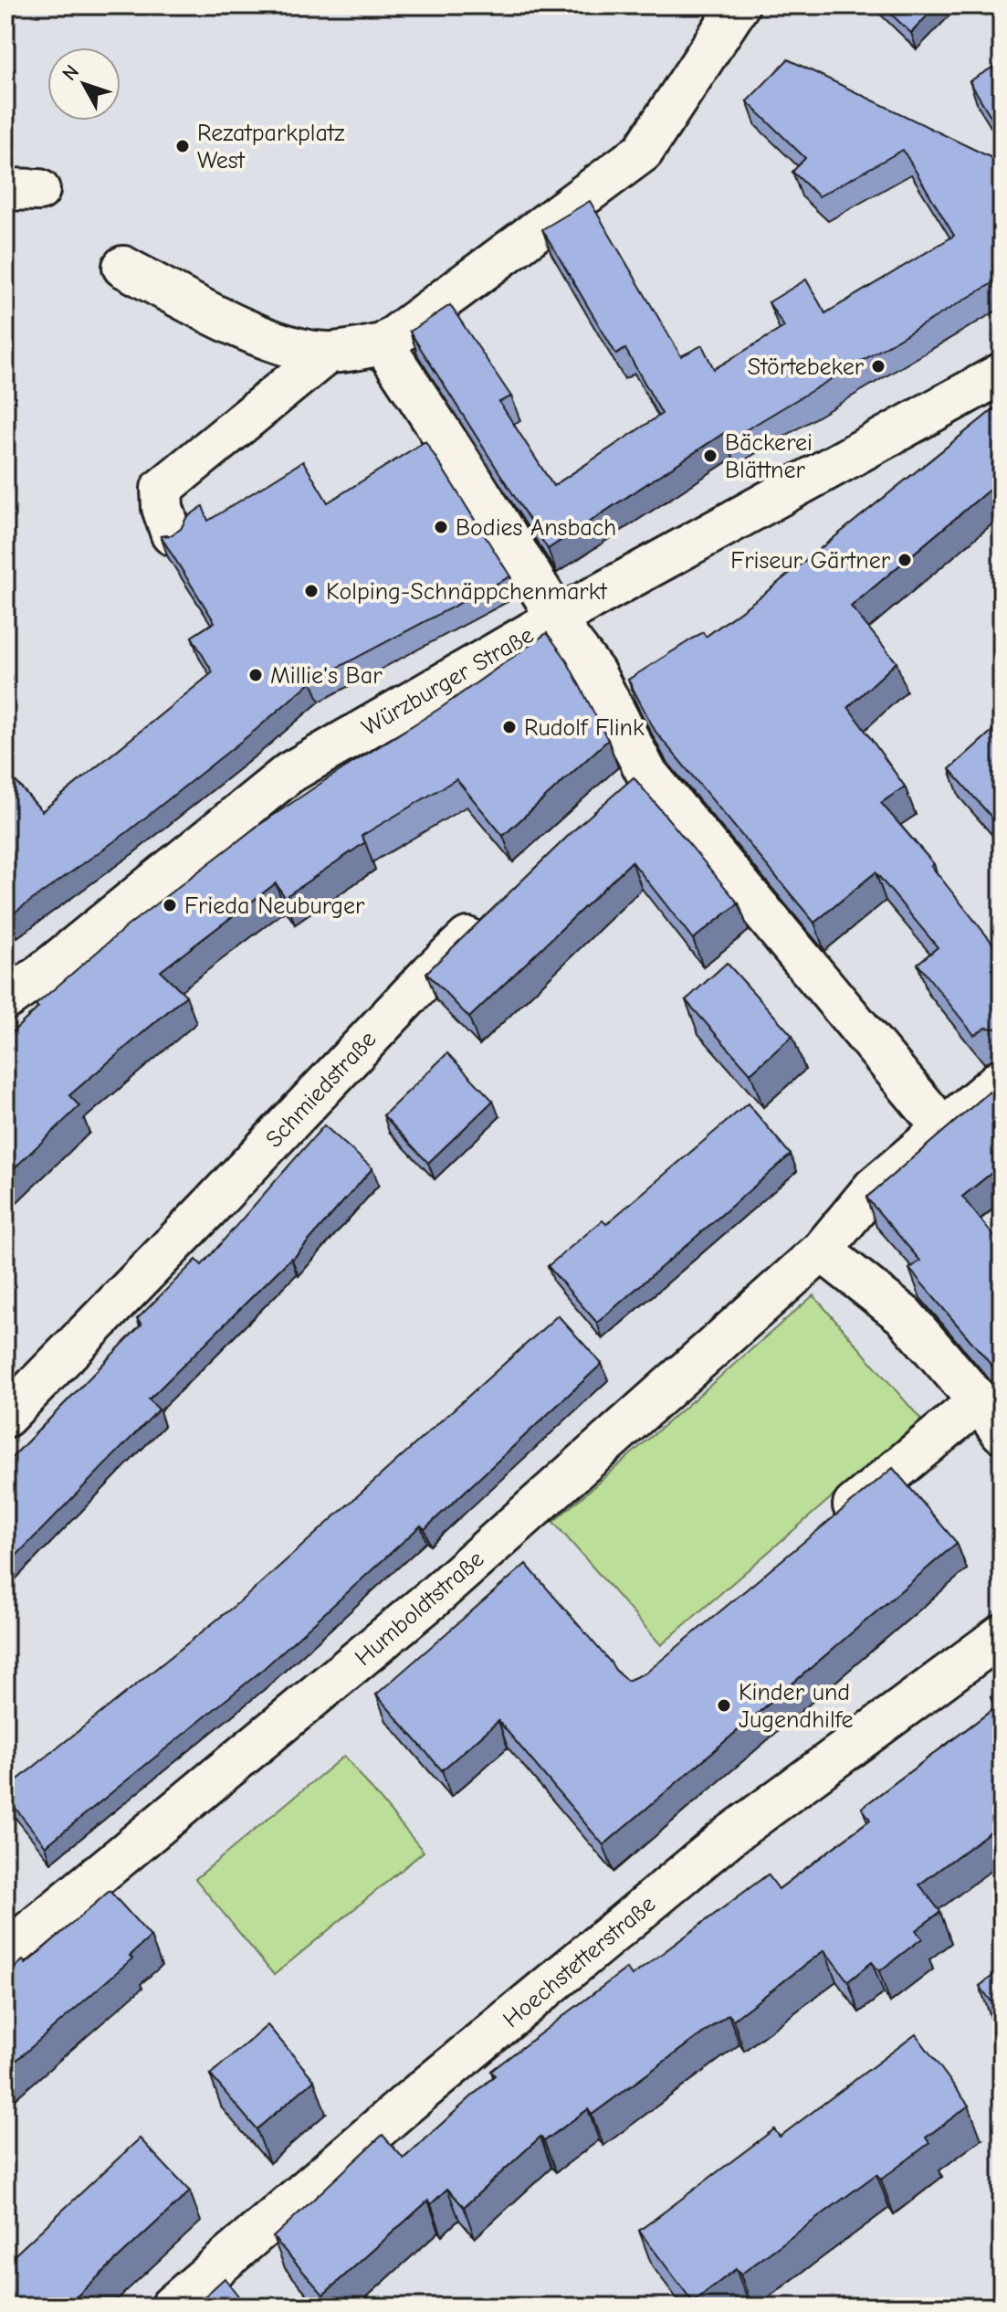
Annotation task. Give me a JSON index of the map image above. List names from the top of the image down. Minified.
{"streets":{"street":["Würzburger Straße","Schmiedstraße","Humboldtstraße","Hoechstetterstraße"]},"places":["Rezatparkplatz West","Störtebeker","Bäckerei Blättner","Bodies Ansbach","Friseur Gärtner","Kolping-Schnäppchenmarkt","Millie's Bar","Rudolf Flink","Frieda Neuburger","Kinder und Jugendhilfe"],"north":"top left"}
